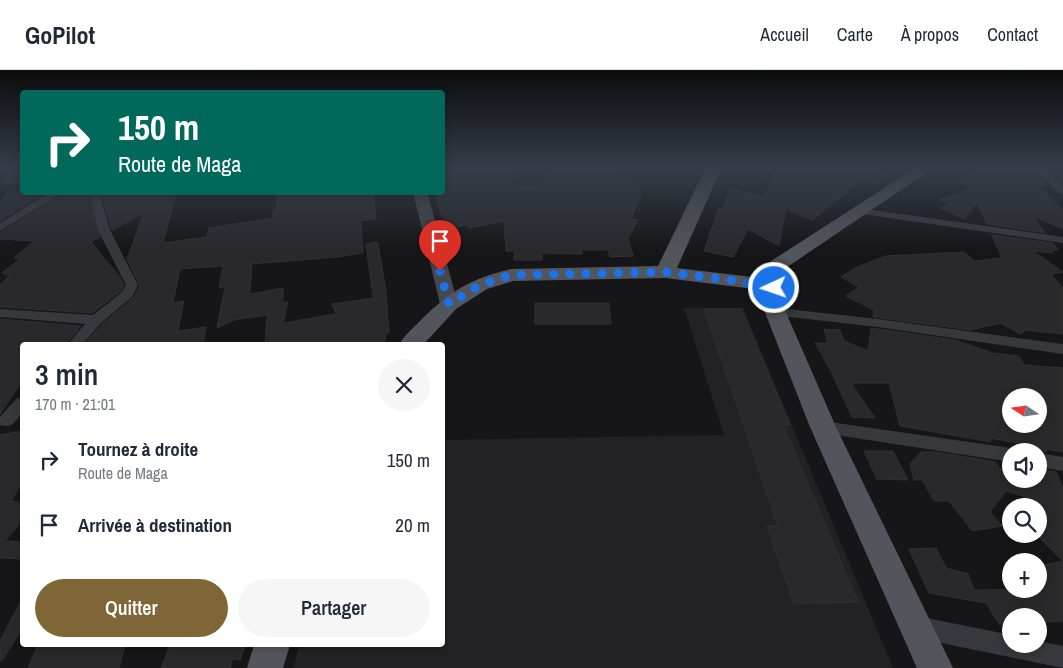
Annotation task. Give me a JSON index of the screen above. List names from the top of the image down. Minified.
{"north":"left","page":{"header":"GoPilot","nav":["Accueil","Carte","À propos","Contact"],"turn":["150 m","Route de Maga"],"heading":["3 min","170 m · 21:01"],"map_buttons":["+","−"],"list":[{"name":"Tournez à droite","note":"Route de Maga","value":"150 m"},{"name":"Arrivée à destination","value":"20 m"}],"buttons":["Quitter","Partager"]}}
